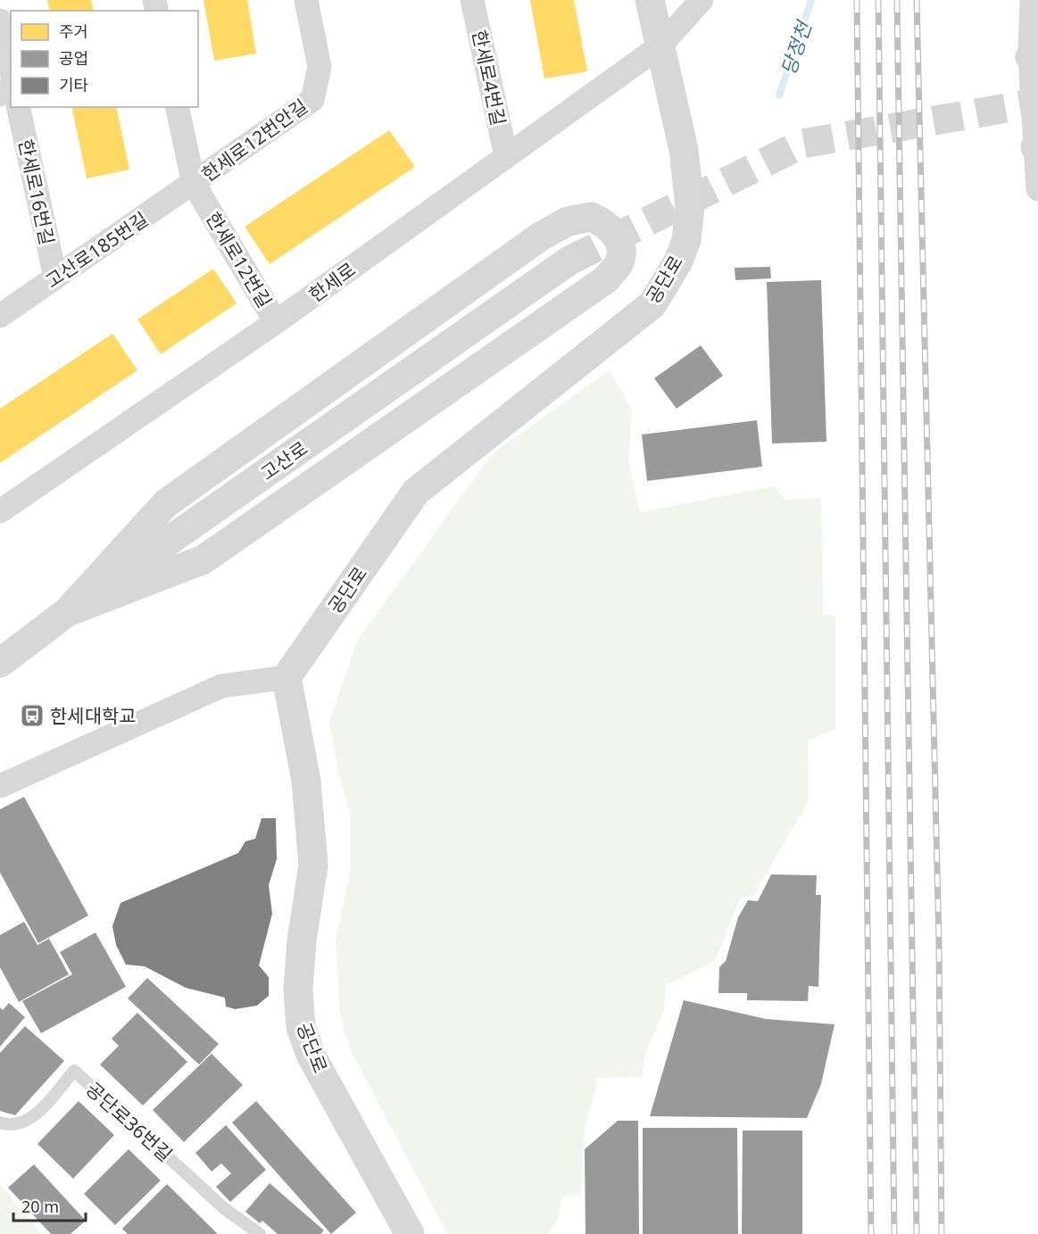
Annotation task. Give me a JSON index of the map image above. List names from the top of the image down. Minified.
{"streets":{"street":["한세로4번길","한세로12번안길","한세로16번길","고산로185번길","한세로12번길","공단로","한세로","고산로"],"lane":["공단로36번길"]},"crossings":[["한세로4번길","한세로"],["한세로12번안길","고산로185번길"],["한세로12번안길","한세로12번길"],["한세로16번길","고산로185번길"],["고산로185번길","한세로12번길"],["한세로12번길","한세로"],["공단로","한세로"]],"water":["당정천"],"places":{"bus stop":["한세대학교"]},"legend":["주거","공업","기타"],"scale_bar":"20 m"}
